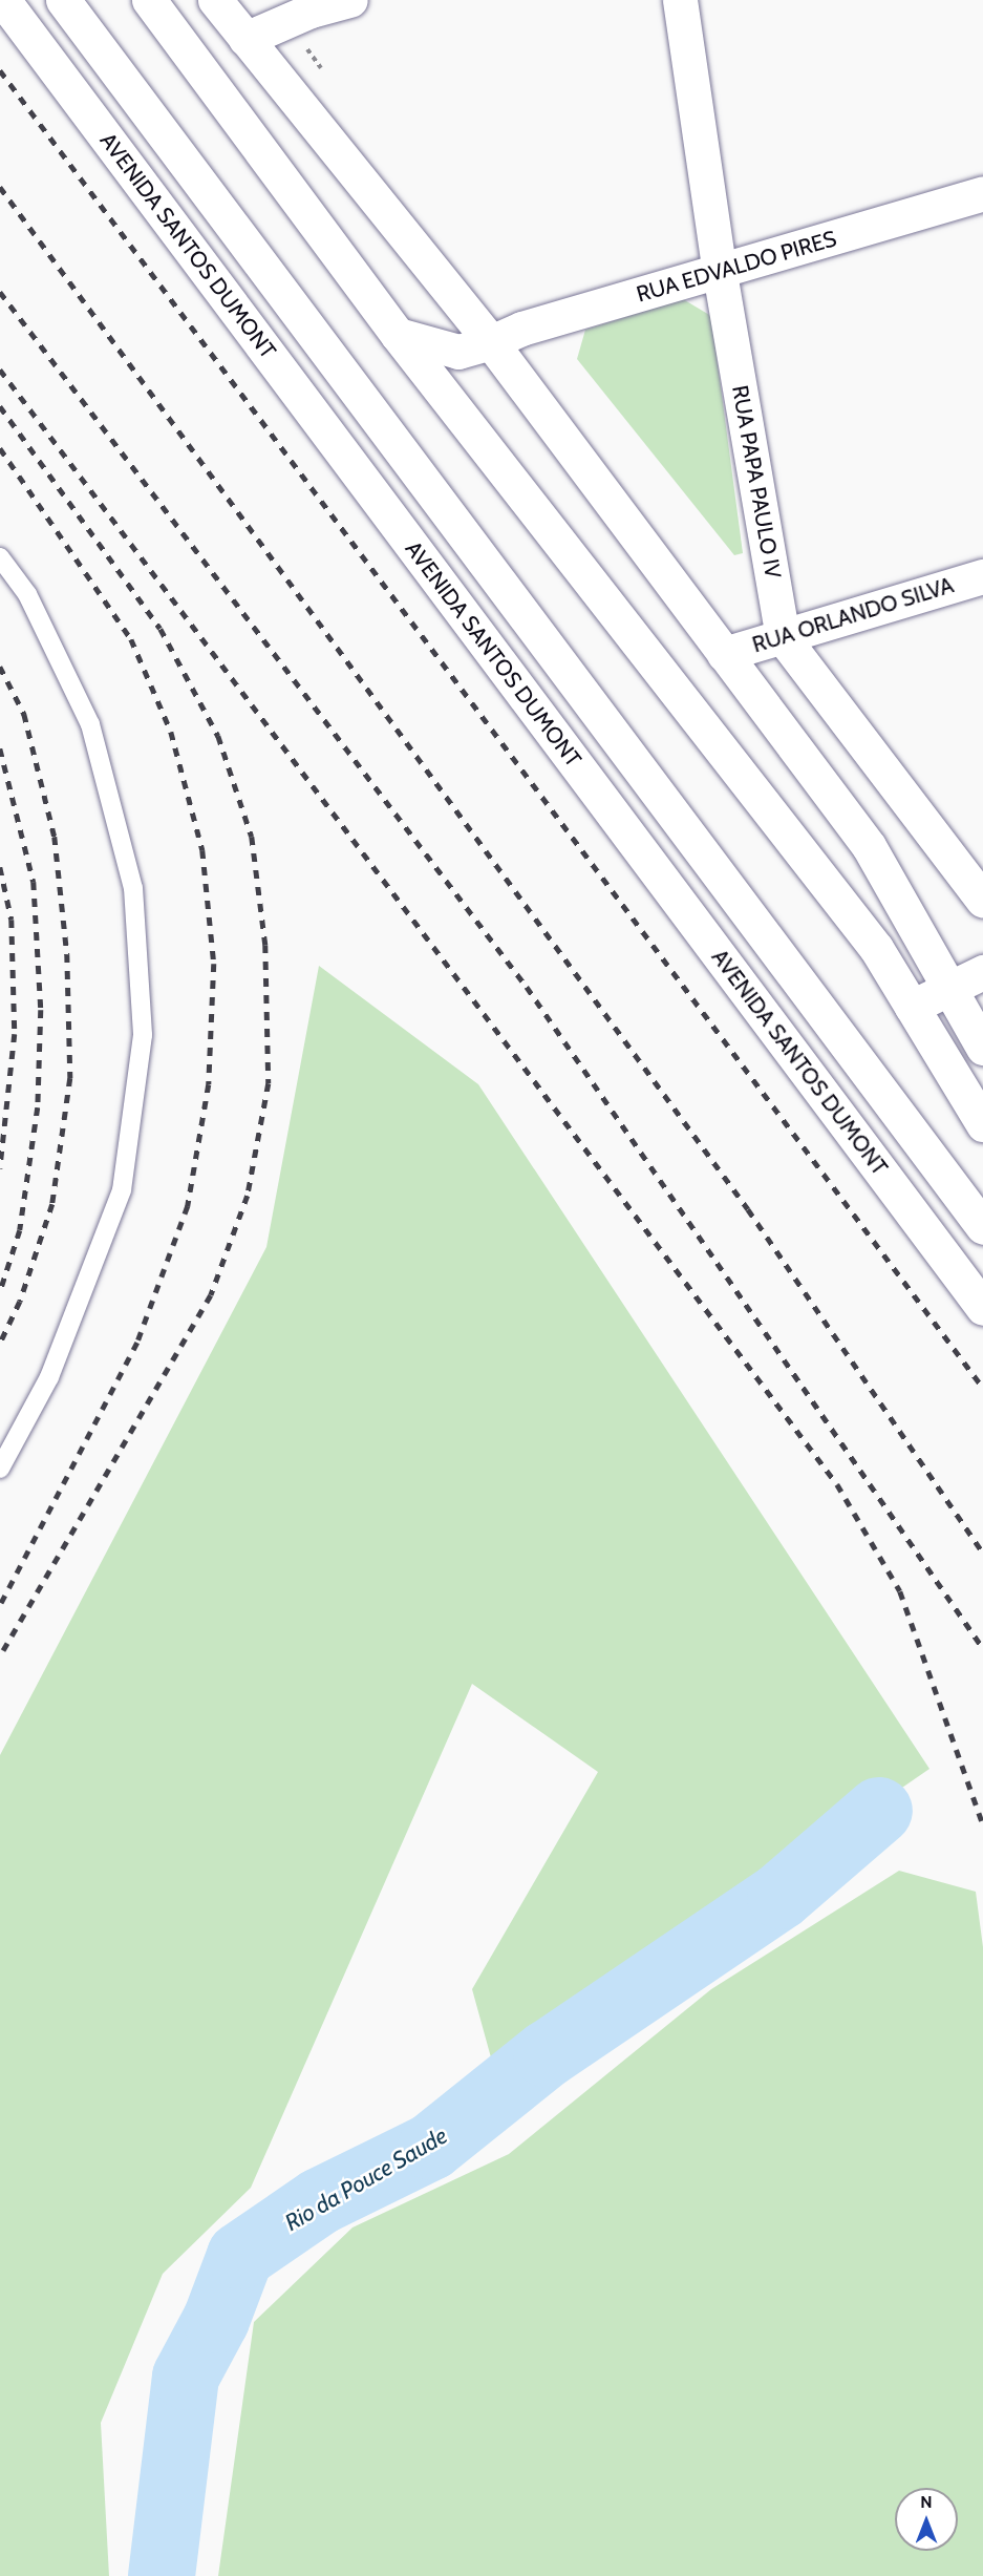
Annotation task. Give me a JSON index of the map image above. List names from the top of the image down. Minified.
{"streets":{"main road":["AVENIDA SANTOS DUMONT","RUA EDVALDO PIRES","RUA PAPA PAULO IV","RUA ORLANDO SILVA"]},"crossings":[["RUA EDVALDO PIRES","RUA PAPA PAULO IV"],["RUA PAPA PAULO IV","RUA ORLANDO SILVA"]],"water":["Rio da Pouce Saude"],"north":"top"}
